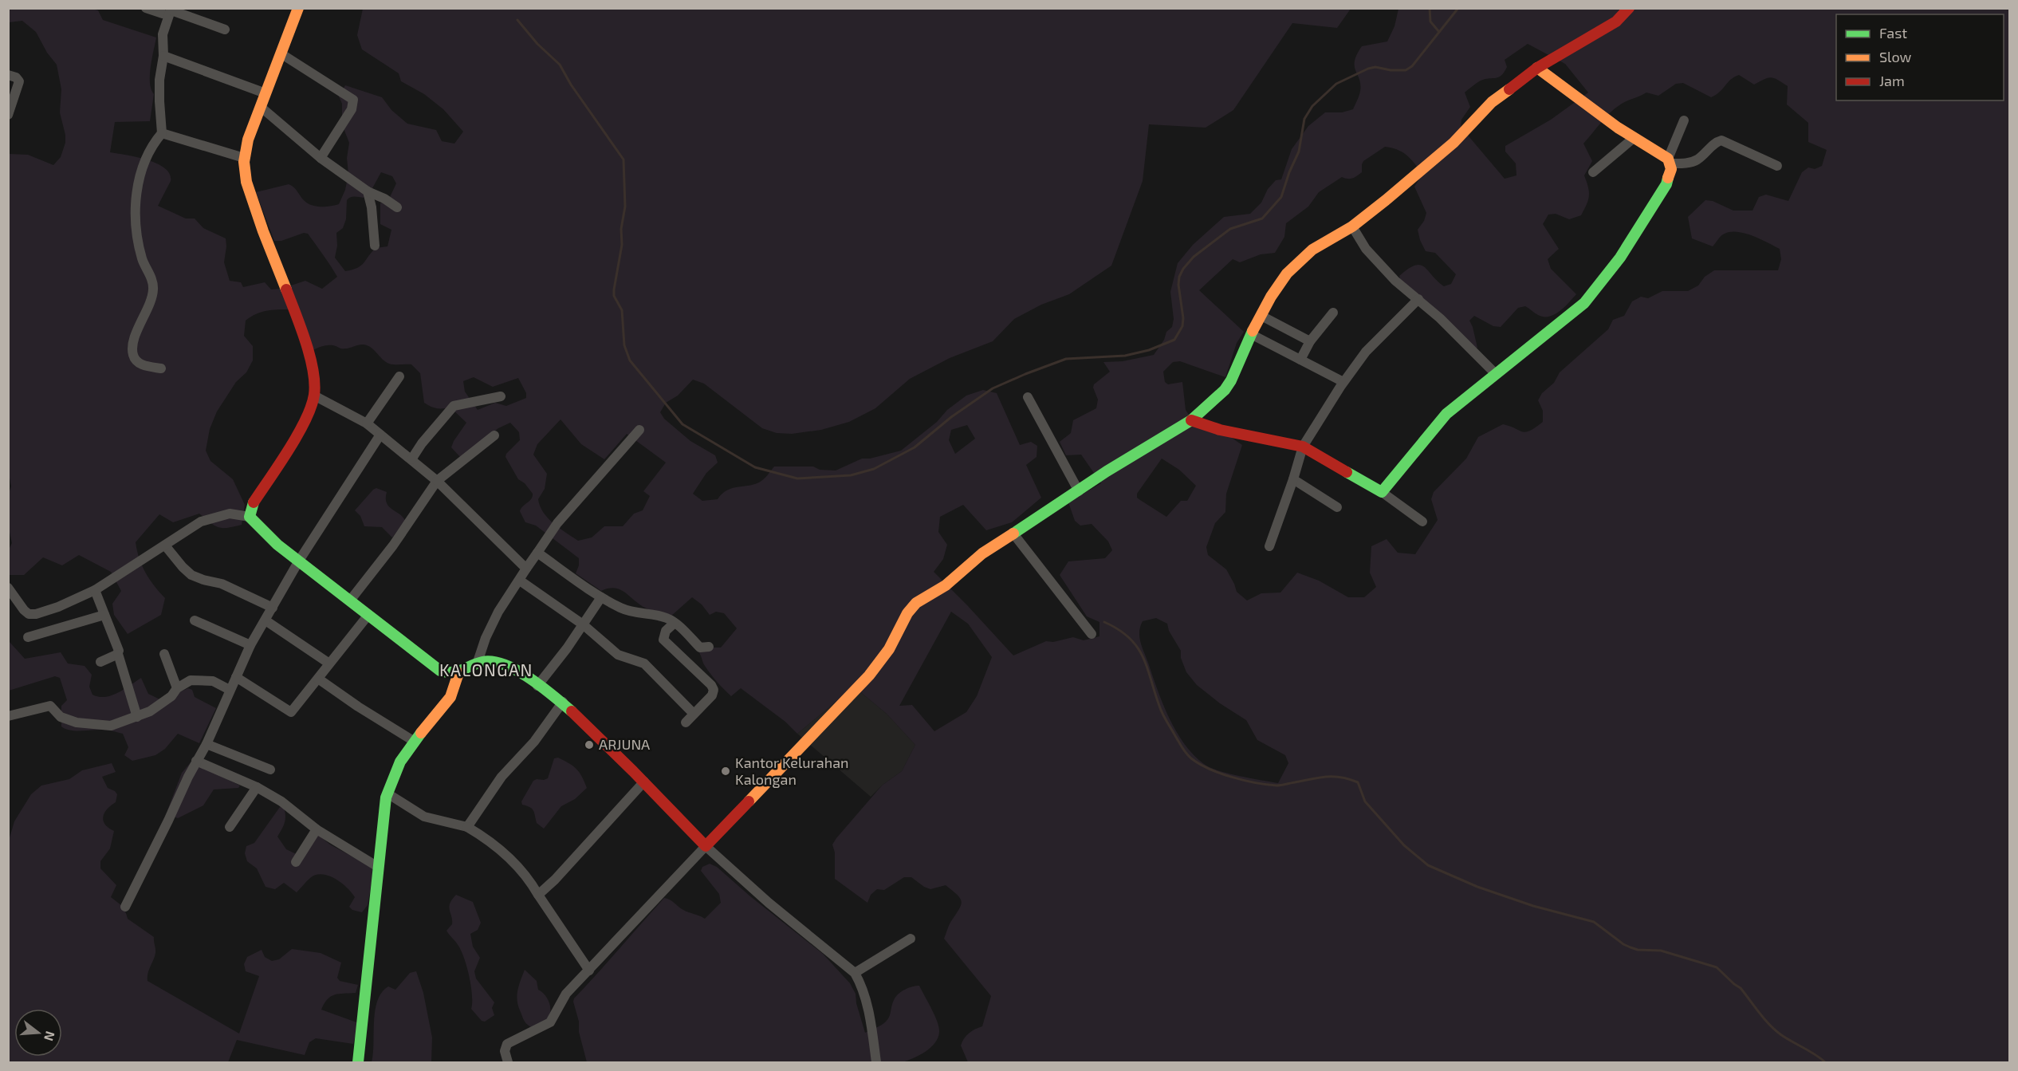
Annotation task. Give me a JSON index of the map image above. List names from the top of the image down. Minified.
{"districts":["KALONGAN"],"places":["ARJUNA","Kantor Kelurahan Kalongan"],"legend":["Fast","Slow","Jam"],"north":"right"}
